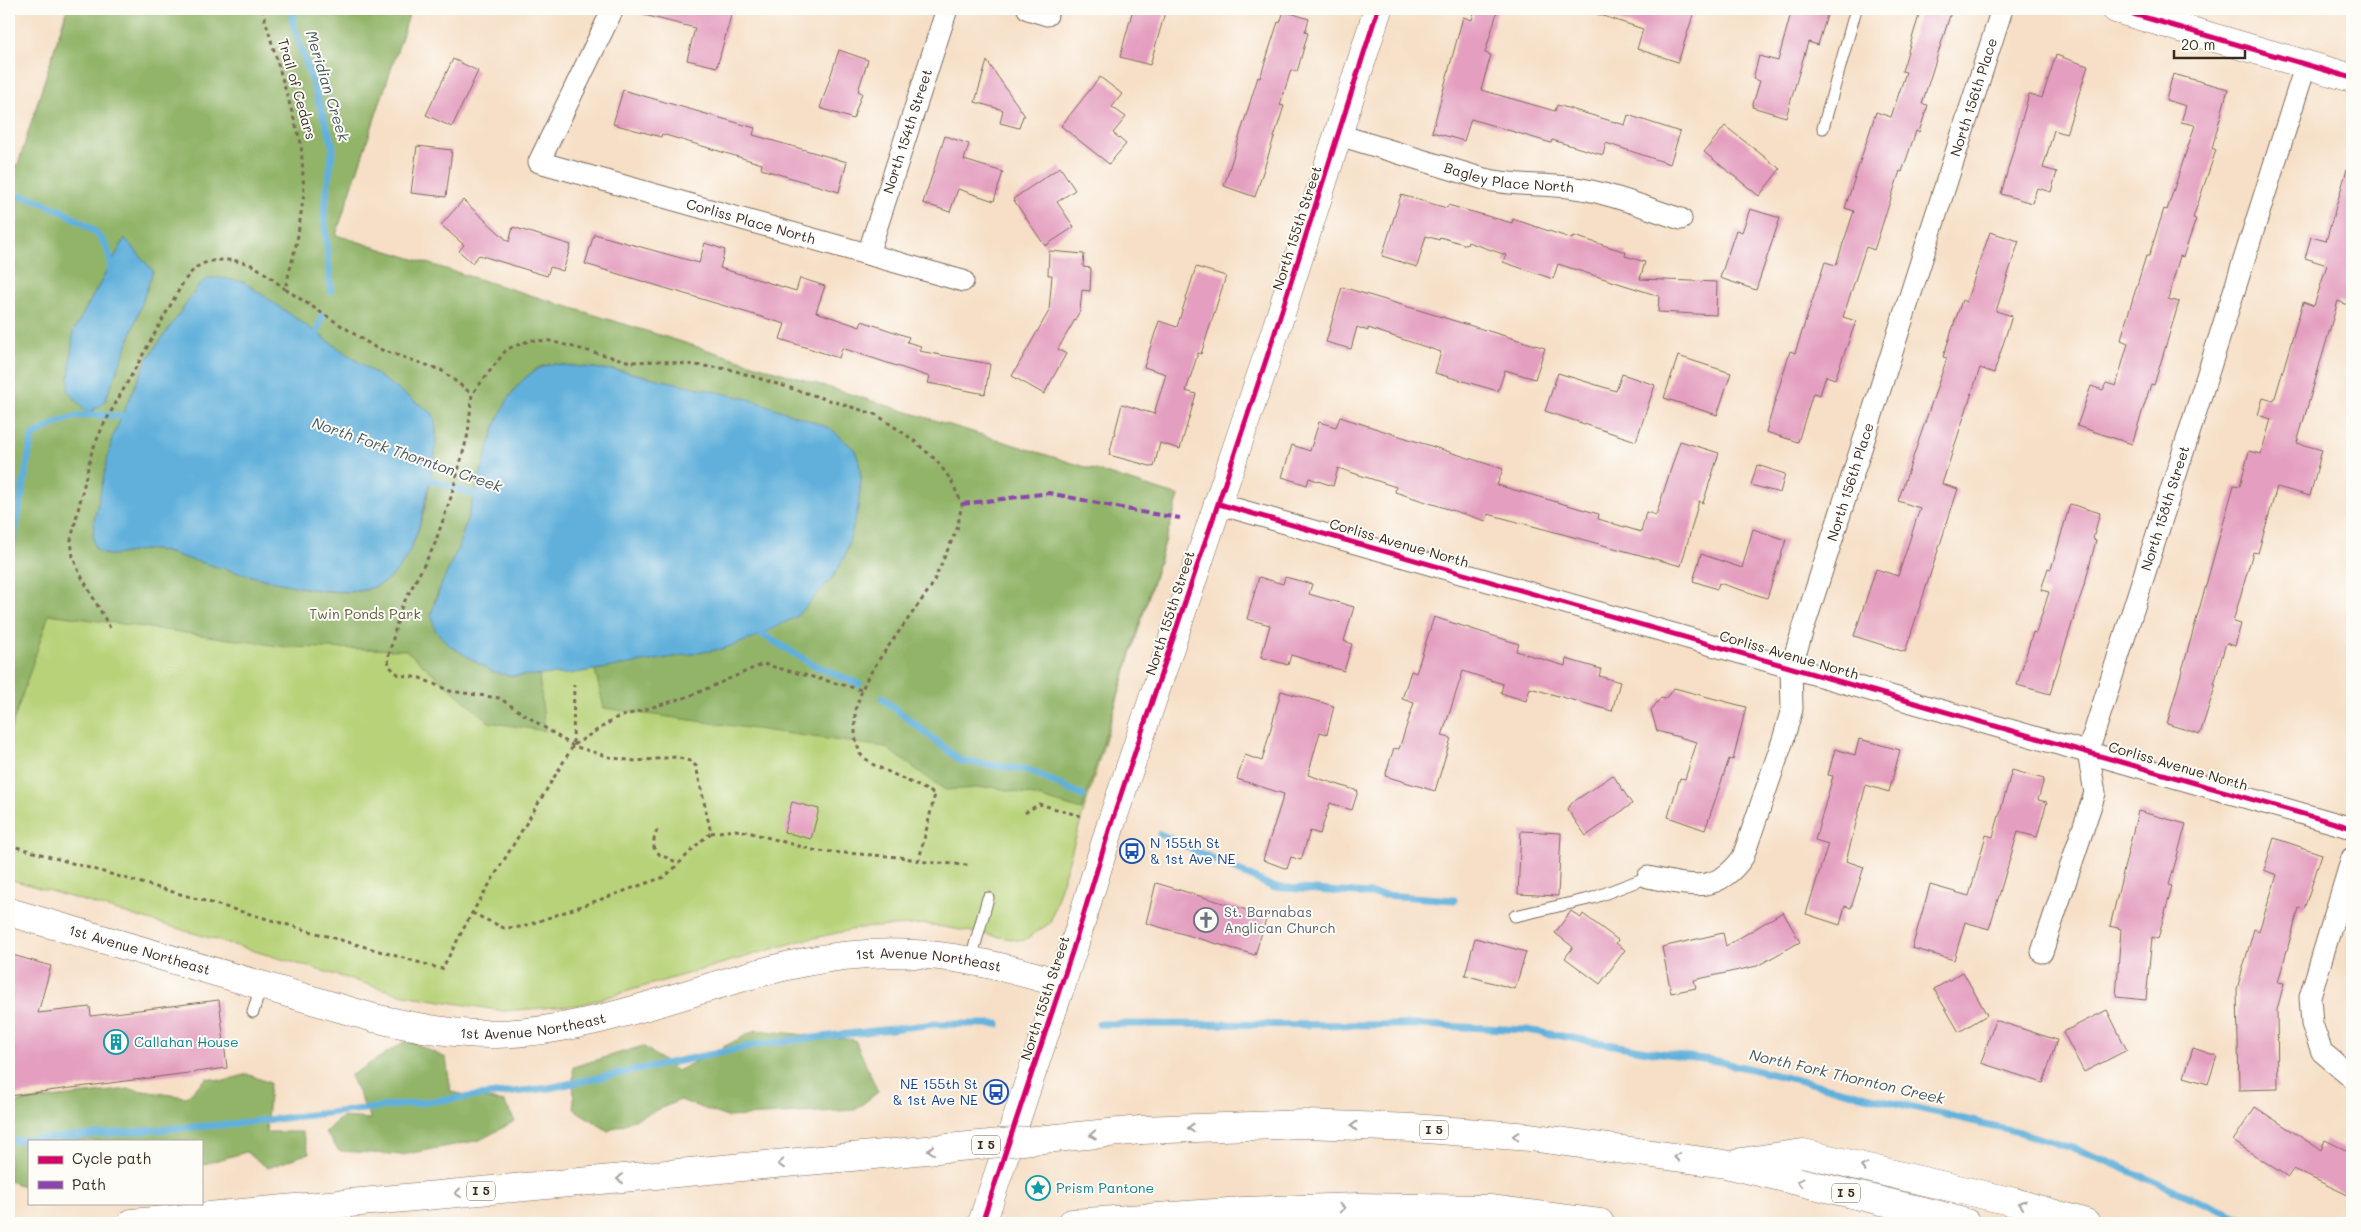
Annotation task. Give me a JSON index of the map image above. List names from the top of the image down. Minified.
{"streets":{"main road":["North 155th Street","1st Avenue Northeast","I 5"],"street":["North 156th Place","North 154th Street","Bagley Place North","Corliss Place North","North 158th Street","Corliss Avenue North"],"path":["Trail of Cedars"]},"crossings":[["North 156th Place","Corliss Avenue North"],["North 154th Street","Corliss Place North"],["Bagley Place North","North 155th Street"],["North 155th Street","Corliss Avenue North"],["North 155th Street","1st Avenue Northeast"],["North 158th Street","Corliss Avenue North"]],"water":["Meridian Creek","North Fork Thornton Creek"],"parks":["Twin Ponds Park"],"places":{"bus stop":["N 155th St & 1st Ave NE","NE 155th St & 1st Ave NE"],"church":["St. Barnabas Anglican Church"],"building":["Callahan House"],"place":["Prism Pantone"]},"legend":["Cycle path","Path"],"scale_bar":"20 m"}
